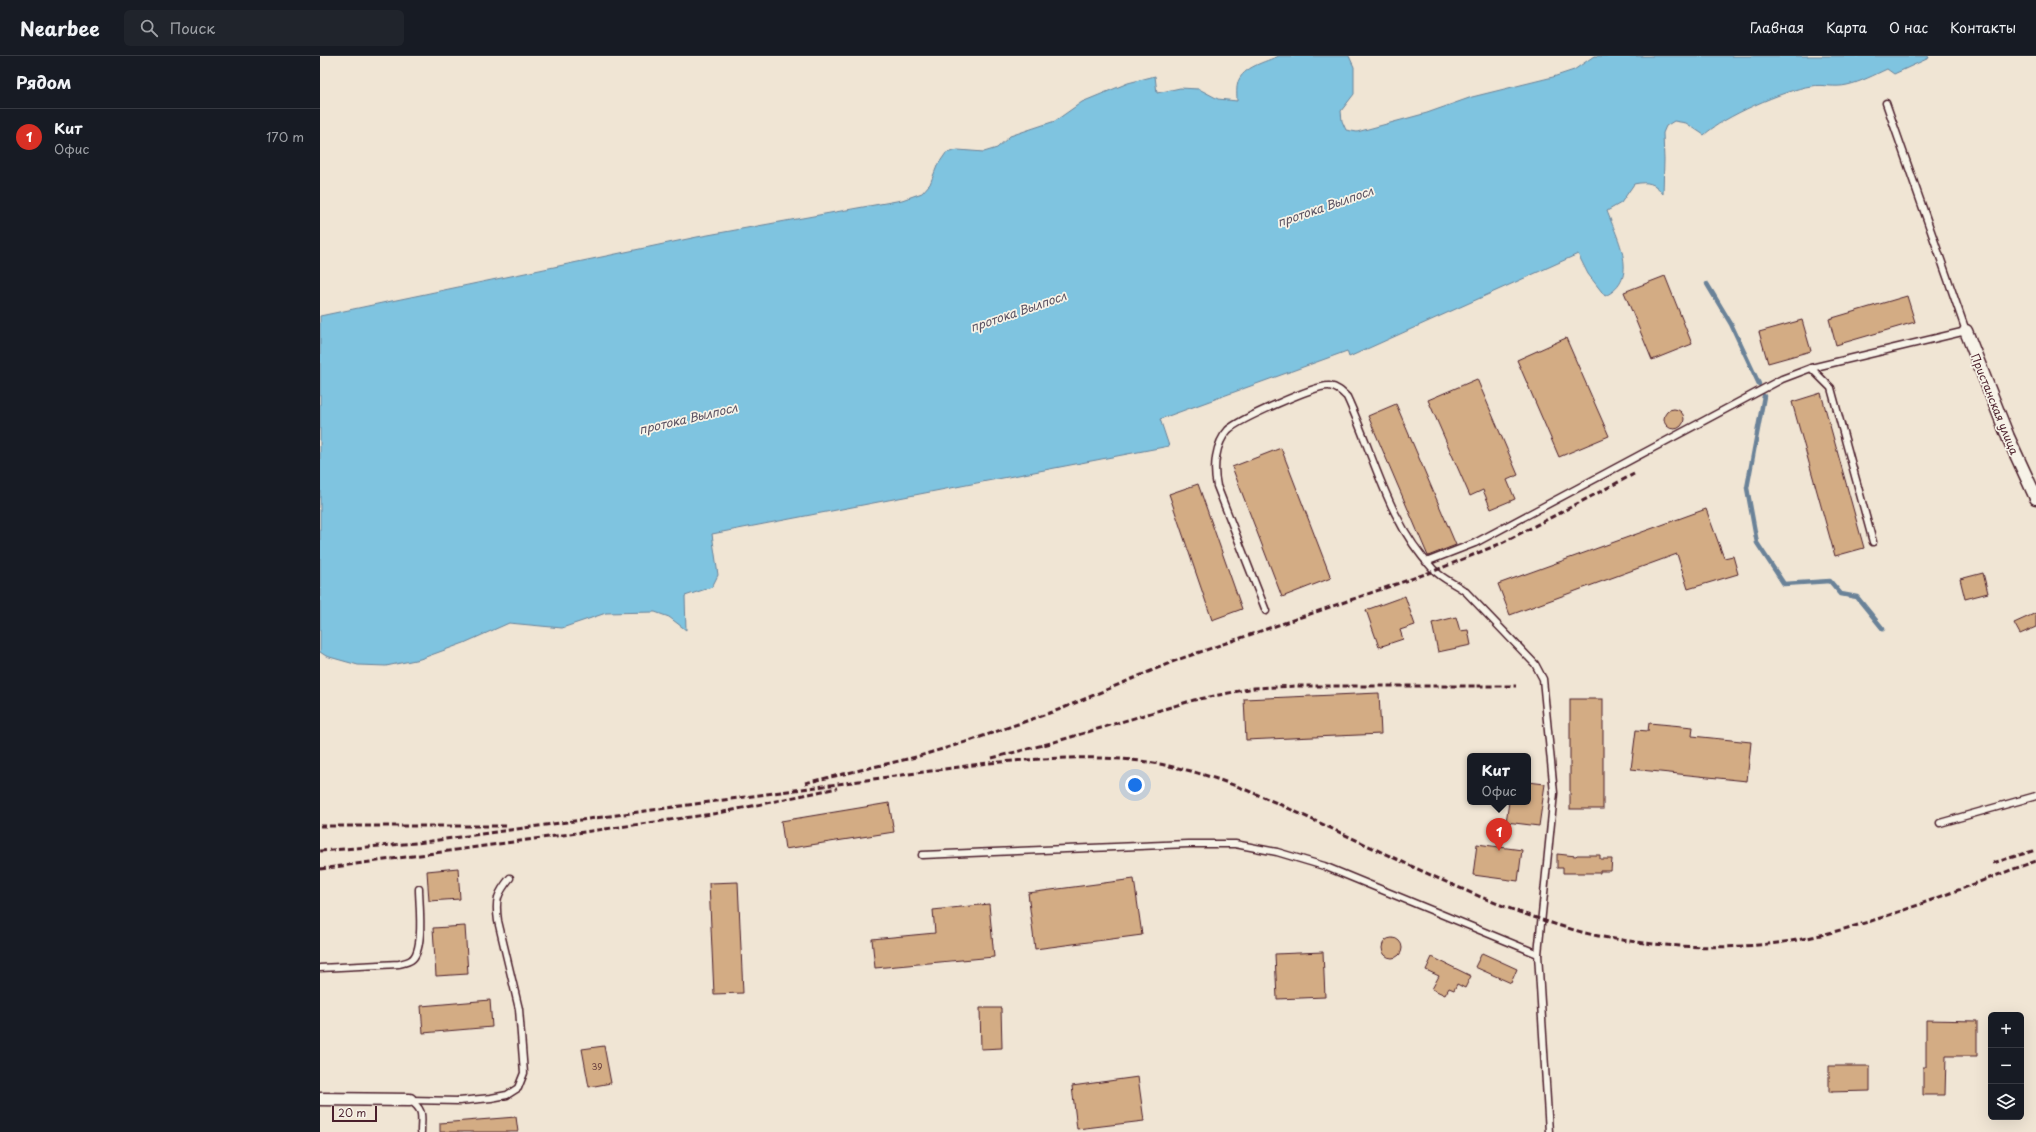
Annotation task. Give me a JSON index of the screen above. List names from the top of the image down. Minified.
{"streets":{"street":["Пристанская улица"]},"water":["протока Вылпосл"],"house_numbers":["39"],"scale_bar":"20 m","page":{"header":"Nearbee","search":"Поиск","nav":["Главная","Карта","О нас","Контакты"],"heading":"Рядом","list":[{"mark":"1","name":"Кит","note":"Офис","value":"170 m"}],"popup":["Кит","Офис"],"pins":"1","map_buttons":["+","−"],"scale":"20 m"}}
